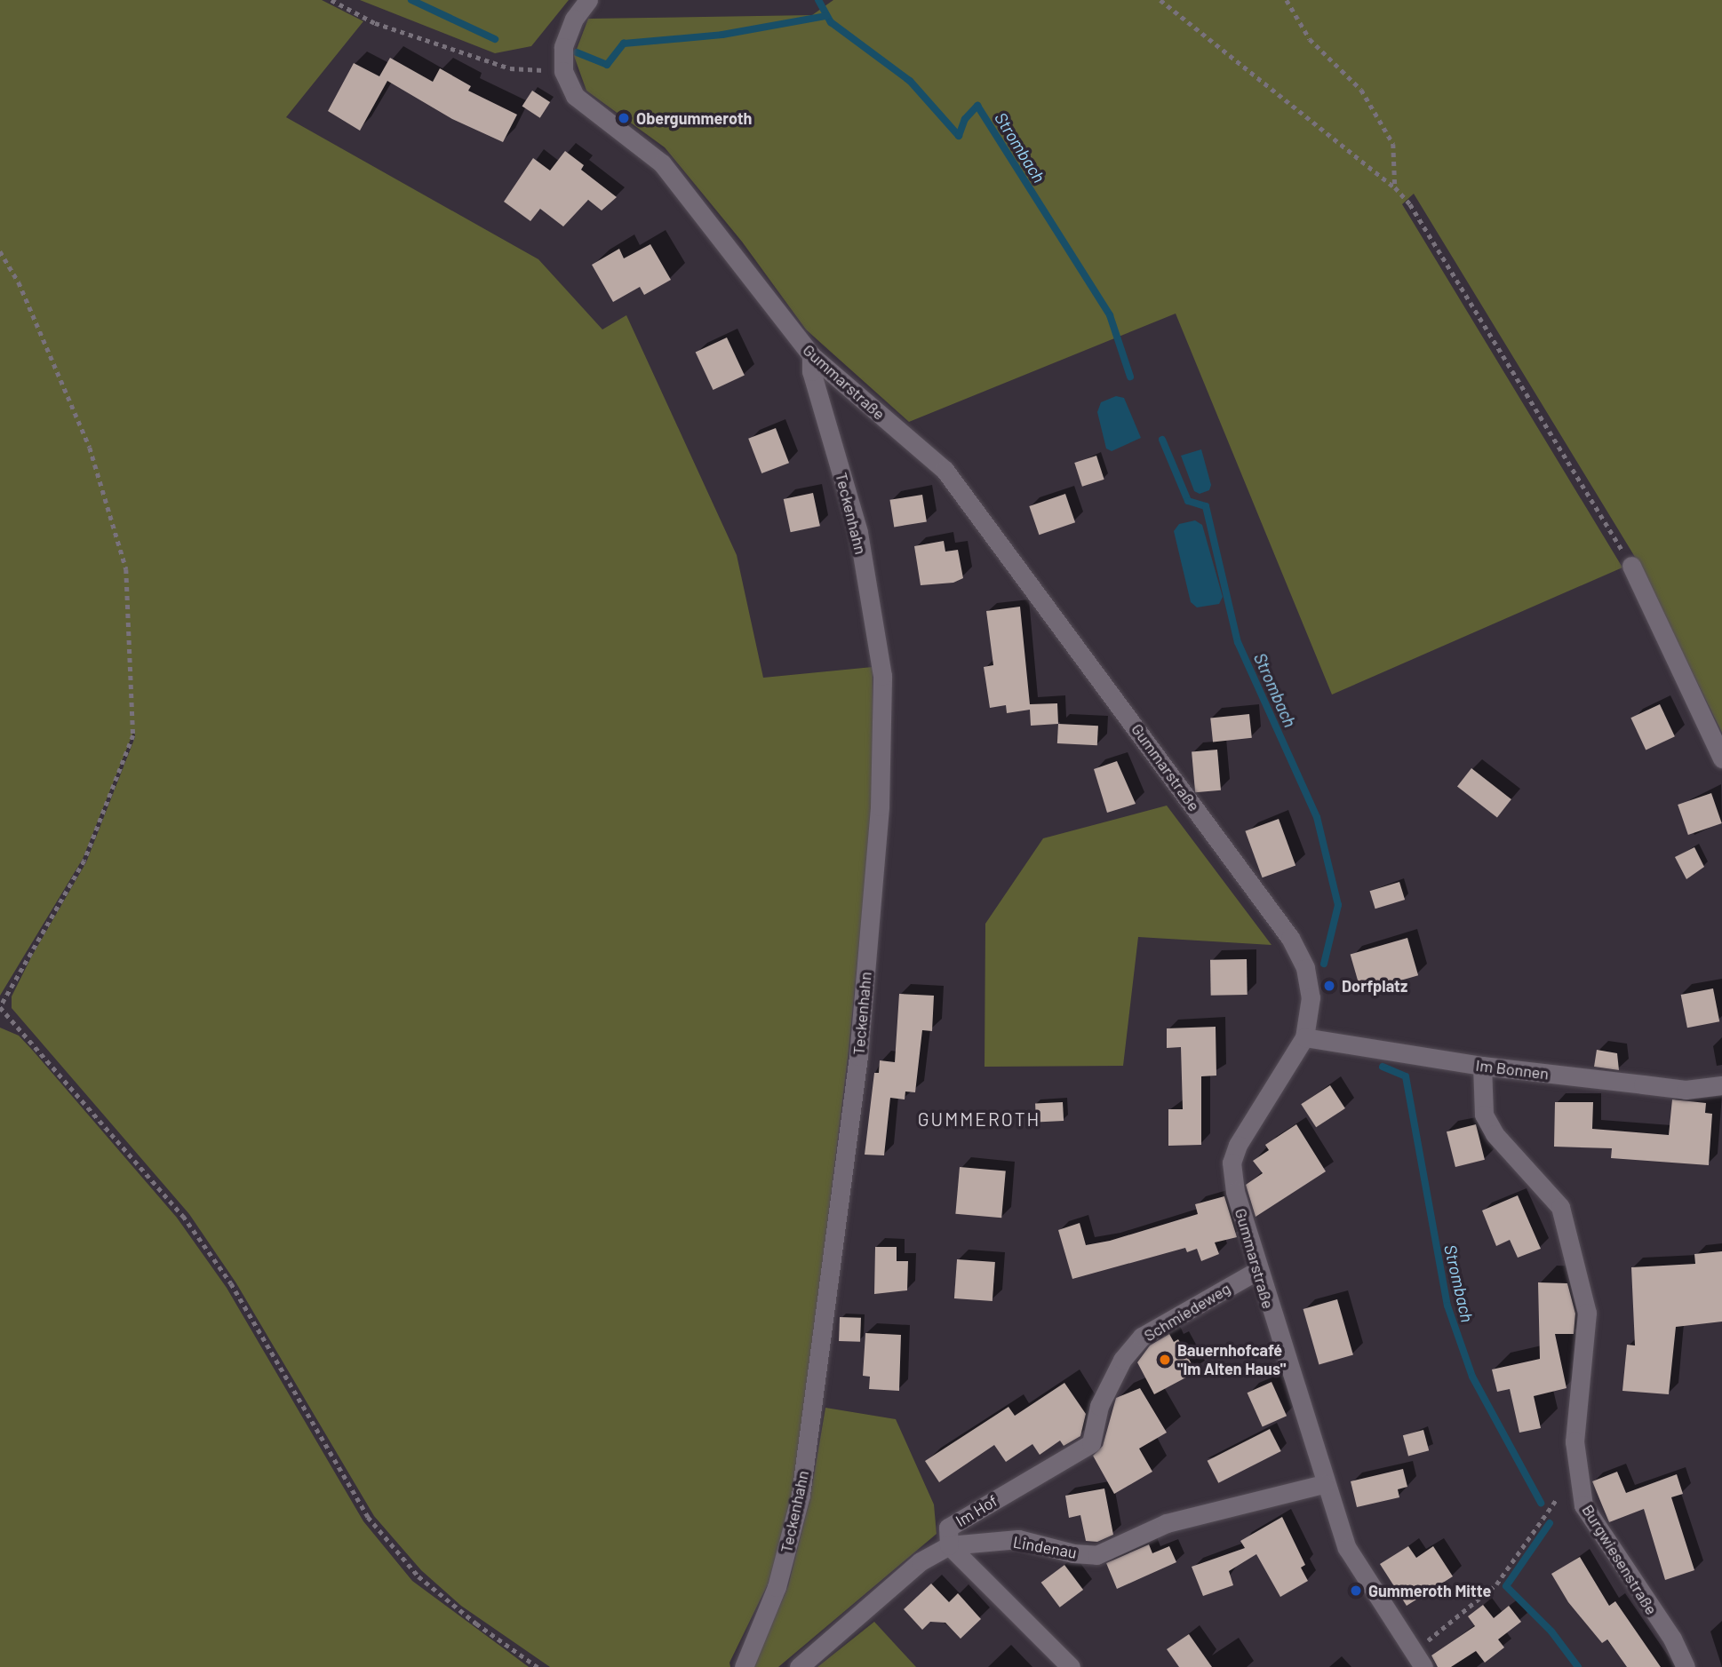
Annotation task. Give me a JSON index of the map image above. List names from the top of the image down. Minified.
{"streets":{"street":["Gummarstraße","Teckenhahn","Im Bonnen","Schmiedeweg","Im Hof","Lindenau","Burgwiesenstraße"]},"crossings":[["Gummarstraße","Teckenhahn"],["Gummarstraße","Im Bonnen"],["Gummarstraße","Schmiedeweg"],["Gummarstraße","Lindenau"],["Im Bonnen","Burgwiesenstraße"],["Schmiedeweg","Im Hof"],["Im Hof","Lindenau"]],"districts":["GUMMEROTH"],"water":["Strombach"],"places":["Obergummeroth","Dorfplatz","Bauernhofcafé \"Im Alten Haus\"","Gummeroth Mitte"]}
